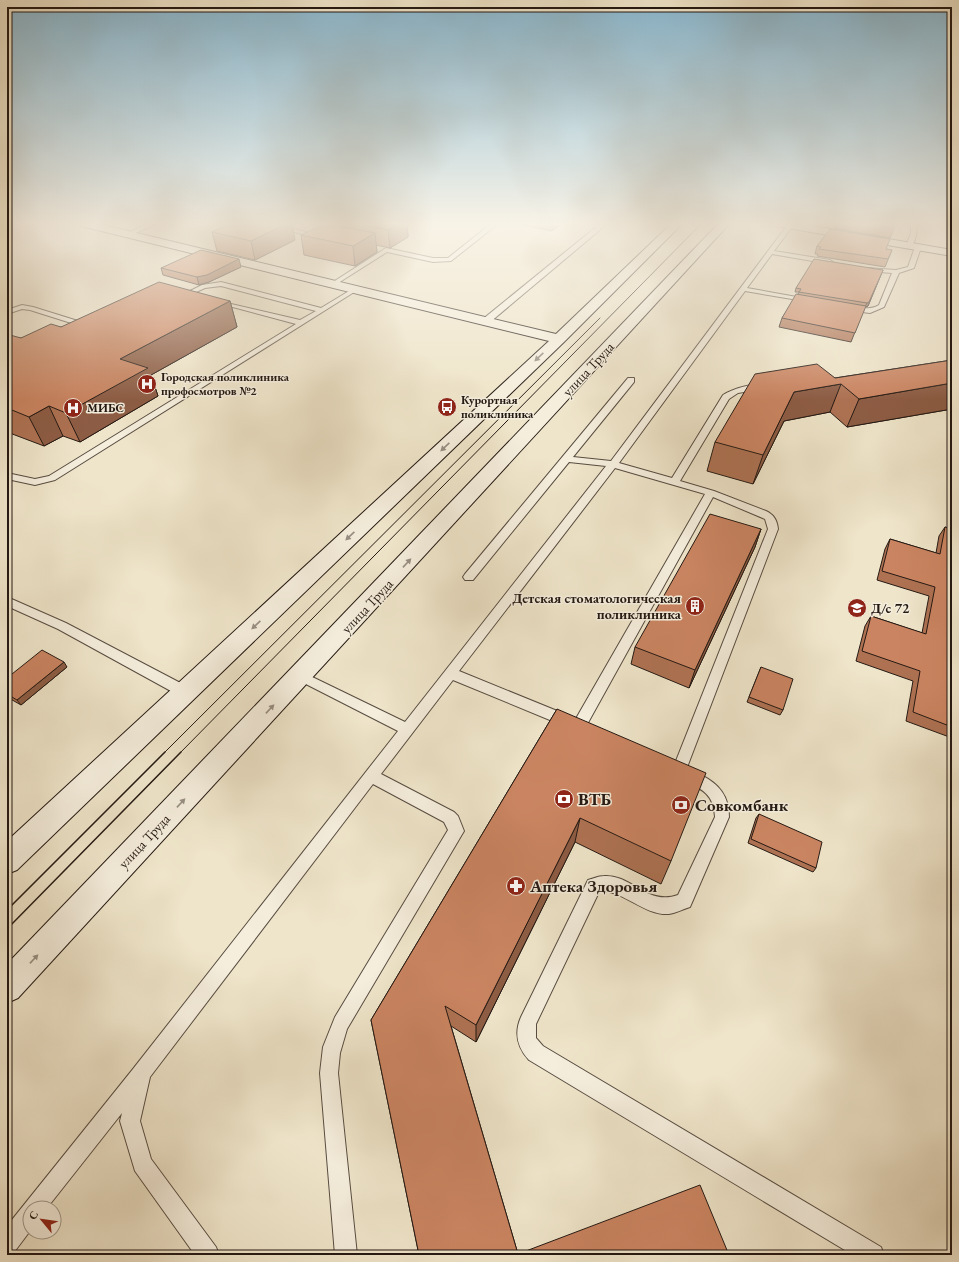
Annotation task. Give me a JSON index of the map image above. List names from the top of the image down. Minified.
{"streets":{"main road":["улица Труда"]},"places":{"hospital":["Городская поликлиника профосмотров №2","МИБС"],"bus stop":["Курортная поликлиника"],"building":["Детская стоматологическая поликлиника"],"school or university":["Д/с 72"],"bank":["ВТБ","Совкомбанк"],"pharmacy":["Аптека Здоровья"]},"north":"top left"}
